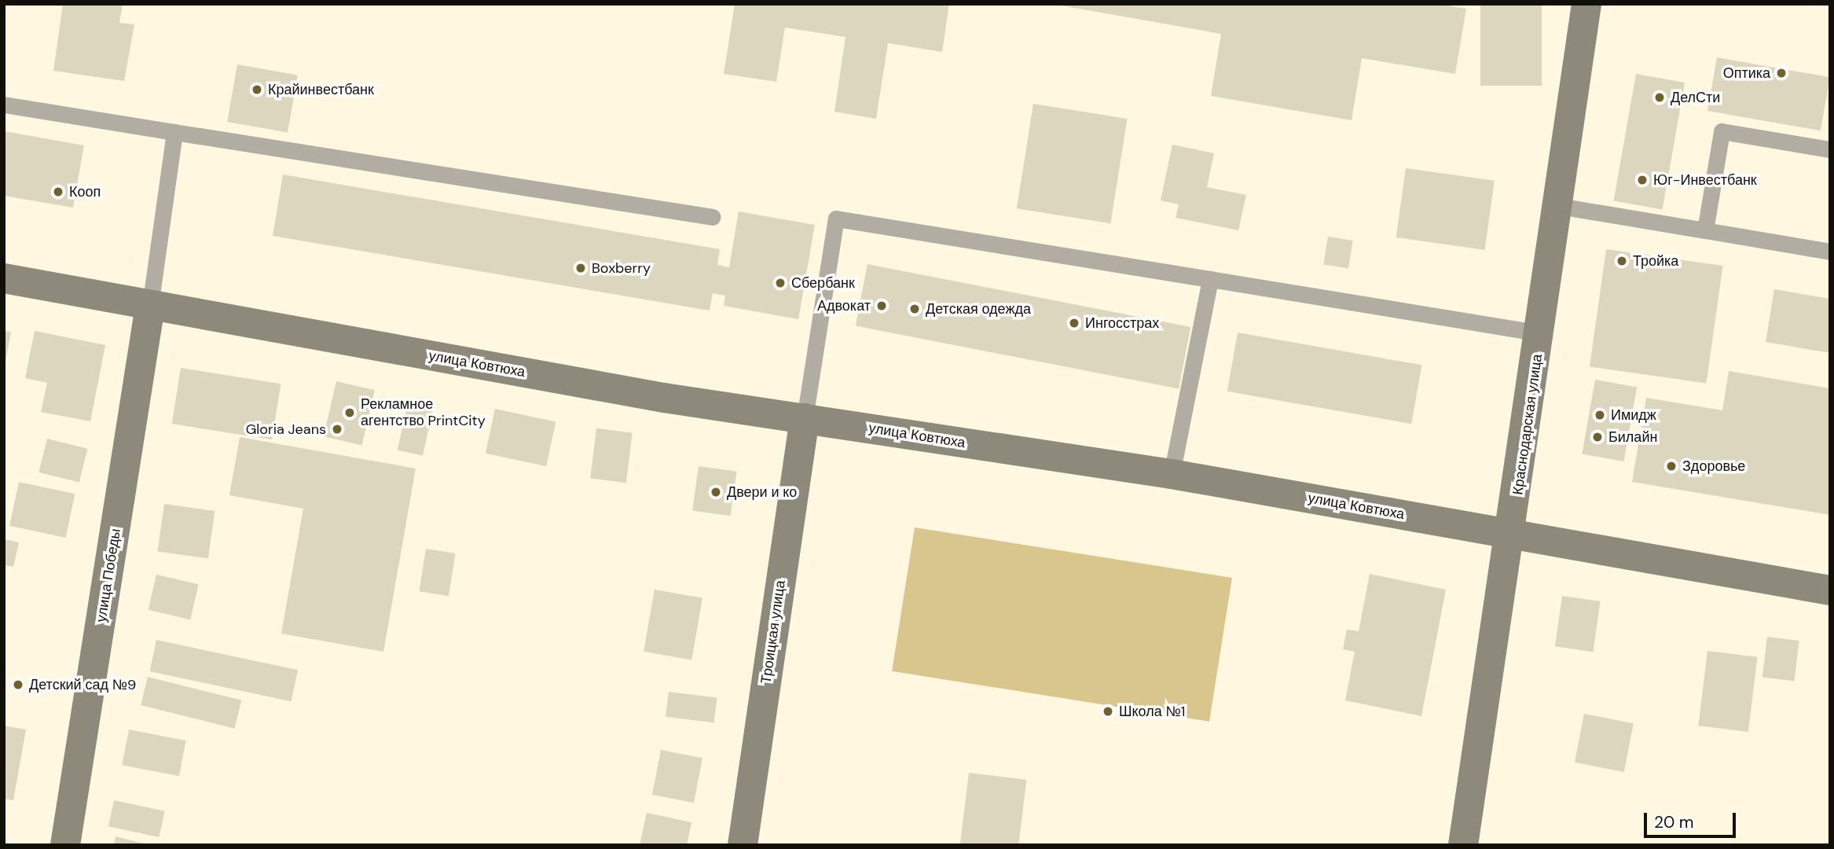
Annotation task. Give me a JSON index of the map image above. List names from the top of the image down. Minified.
{"streets":{"main road":["улица Ковтюха","Краснодарская улица","улица Победы","Троицкая улица"]},"crossings":[["улица Ковтюха","Краснодарская улица"],["улица Ковтюха","улица Победы"],["улица Ковтюха","Троицкая улица"]],"places":["Оптика","Крайинвестбанк","ДелСти","Юг-Инвестбанк","Кооп","Тройка","Boxberry","Сбербанк","Адвокат","Детская одежда","Ингосстрах","Рекламное агентство PrintCity","Имидж","Gloria Jeans","Билайн","Здоровье","Двери и ко","Детский сад №9","Школа №1"],"scale_bar":"20 m"}
